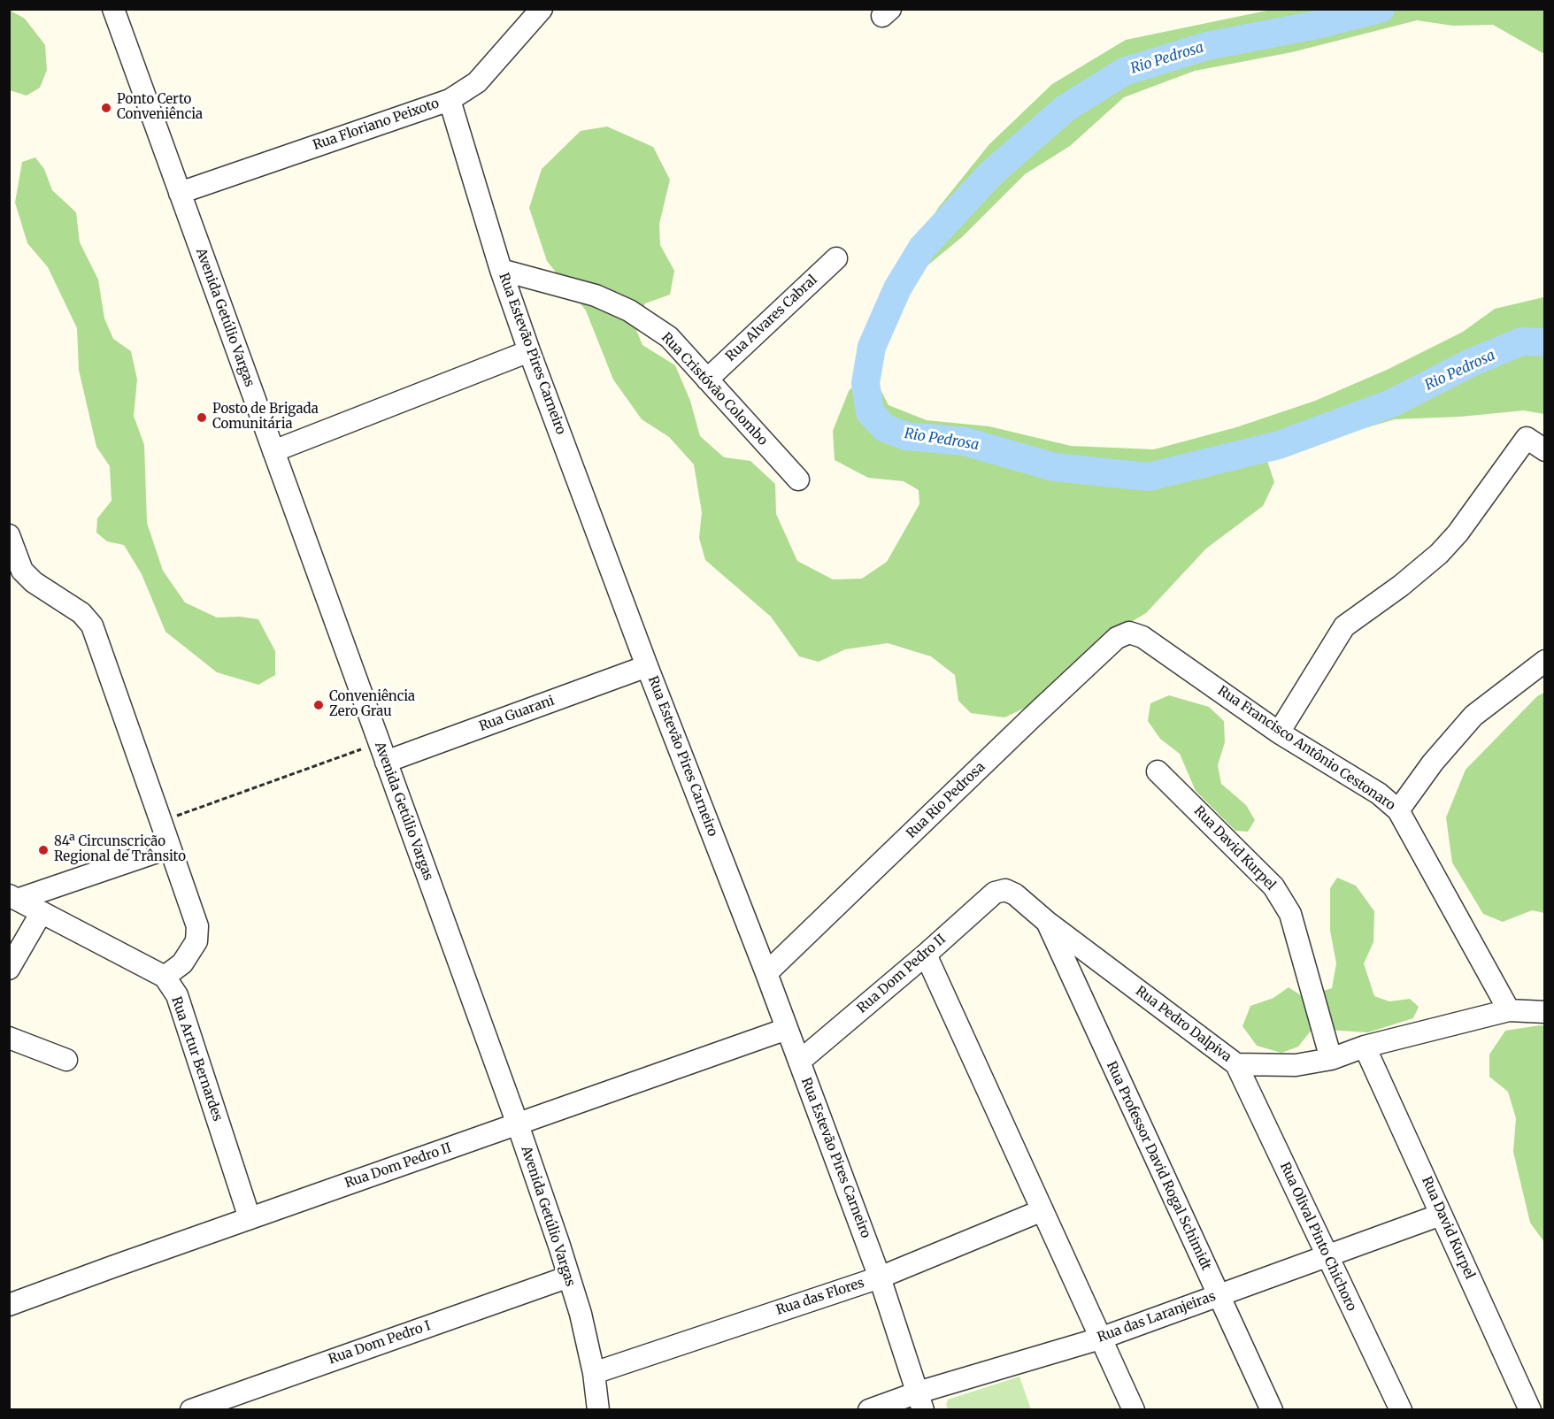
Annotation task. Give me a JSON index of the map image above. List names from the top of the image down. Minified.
{"streets":{"street":["Rua Floriano Peixoto","Avenida Getúlio Vargas","Rua Alvares Cabral","Rua Estevão Pires Carneiro","Rua Cristóvão Colombo","Rua Guarani","Rua Francisco Antônio Cestonaro","Rua Rio Pedrosa","Rua David Kurpel","Rua Dom Pedro II","Rua Pedro Dalpiva","Rua Artur Bernardes","Rua Professor David Rogal Schimidt","Rua Olival Pinto Chichoro","Rua das Flores","Rua das Laranjeiras","Rua Dom Pedro I"]},"crossings":[["Rua Floriano Peixoto","Avenida Getúlio Vargas"],["Rua Floriano Peixoto","Rua Estevão Pires Carneiro"],["Avenida Getúlio Vargas","Rua Guarani"],["Avenida Getúlio Vargas","Rua Dom Pedro II"],["Avenida Getúlio Vargas","Rua das Flores"],["Avenida Getúlio Vargas","Rua Dom Pedro I"],["Rua Alvares Cabral","Rua Cristóvão Colombo"],["Rua Estevão Pires Carneiro","Rua Cristóvão Colombo"],["Rua Estevão Pires Carneiro","Rua Guarani"],["Rua Estevão Pires Carneiro","Rua Rio Pedrosa"],["Rua Estevão Pires Carneiro","Rua Dom Pedro II"],["Rua Estevão Pires Carneiro","Rua das Flores"],["Rua Estevão Pires Carneiro","Rua das Laranjeiras"],["Rua Francisco Antônio Cestonaro","Rua Rio Pedrosa"],["Rua Francisco Antônio Cestonaro","Rua Pedro Dalpiva"],["Rua David Kurpel","Rua Pedro Dalpiva"],["Rua David Kurpel","Rua das Laranjeiras"],["Rua Dom Pedro II","Rua Pedro Dalpiva"],["Rua Dom Pedro II","Rua Artur Bernardes"],["Rua Pedro Dalpiva","Rua Professor David Rogal Schimidt"],["Rua Pedro Dalpiva","Rua Olival Pinto Chichoro"],["Rua Professor David Rogal Schimidt","Rua das Laranjeiras"],["Rua Olival Pinto Chichoro","Rua das Laranjeiras"]],"water":["Rio Pedrosa"],"places":["Ponto Certo Conveniência","Posto de Brigada Comunitária","Conveniência Zero Grau","84ª Circunscrição Regional de Trânsito"]}
